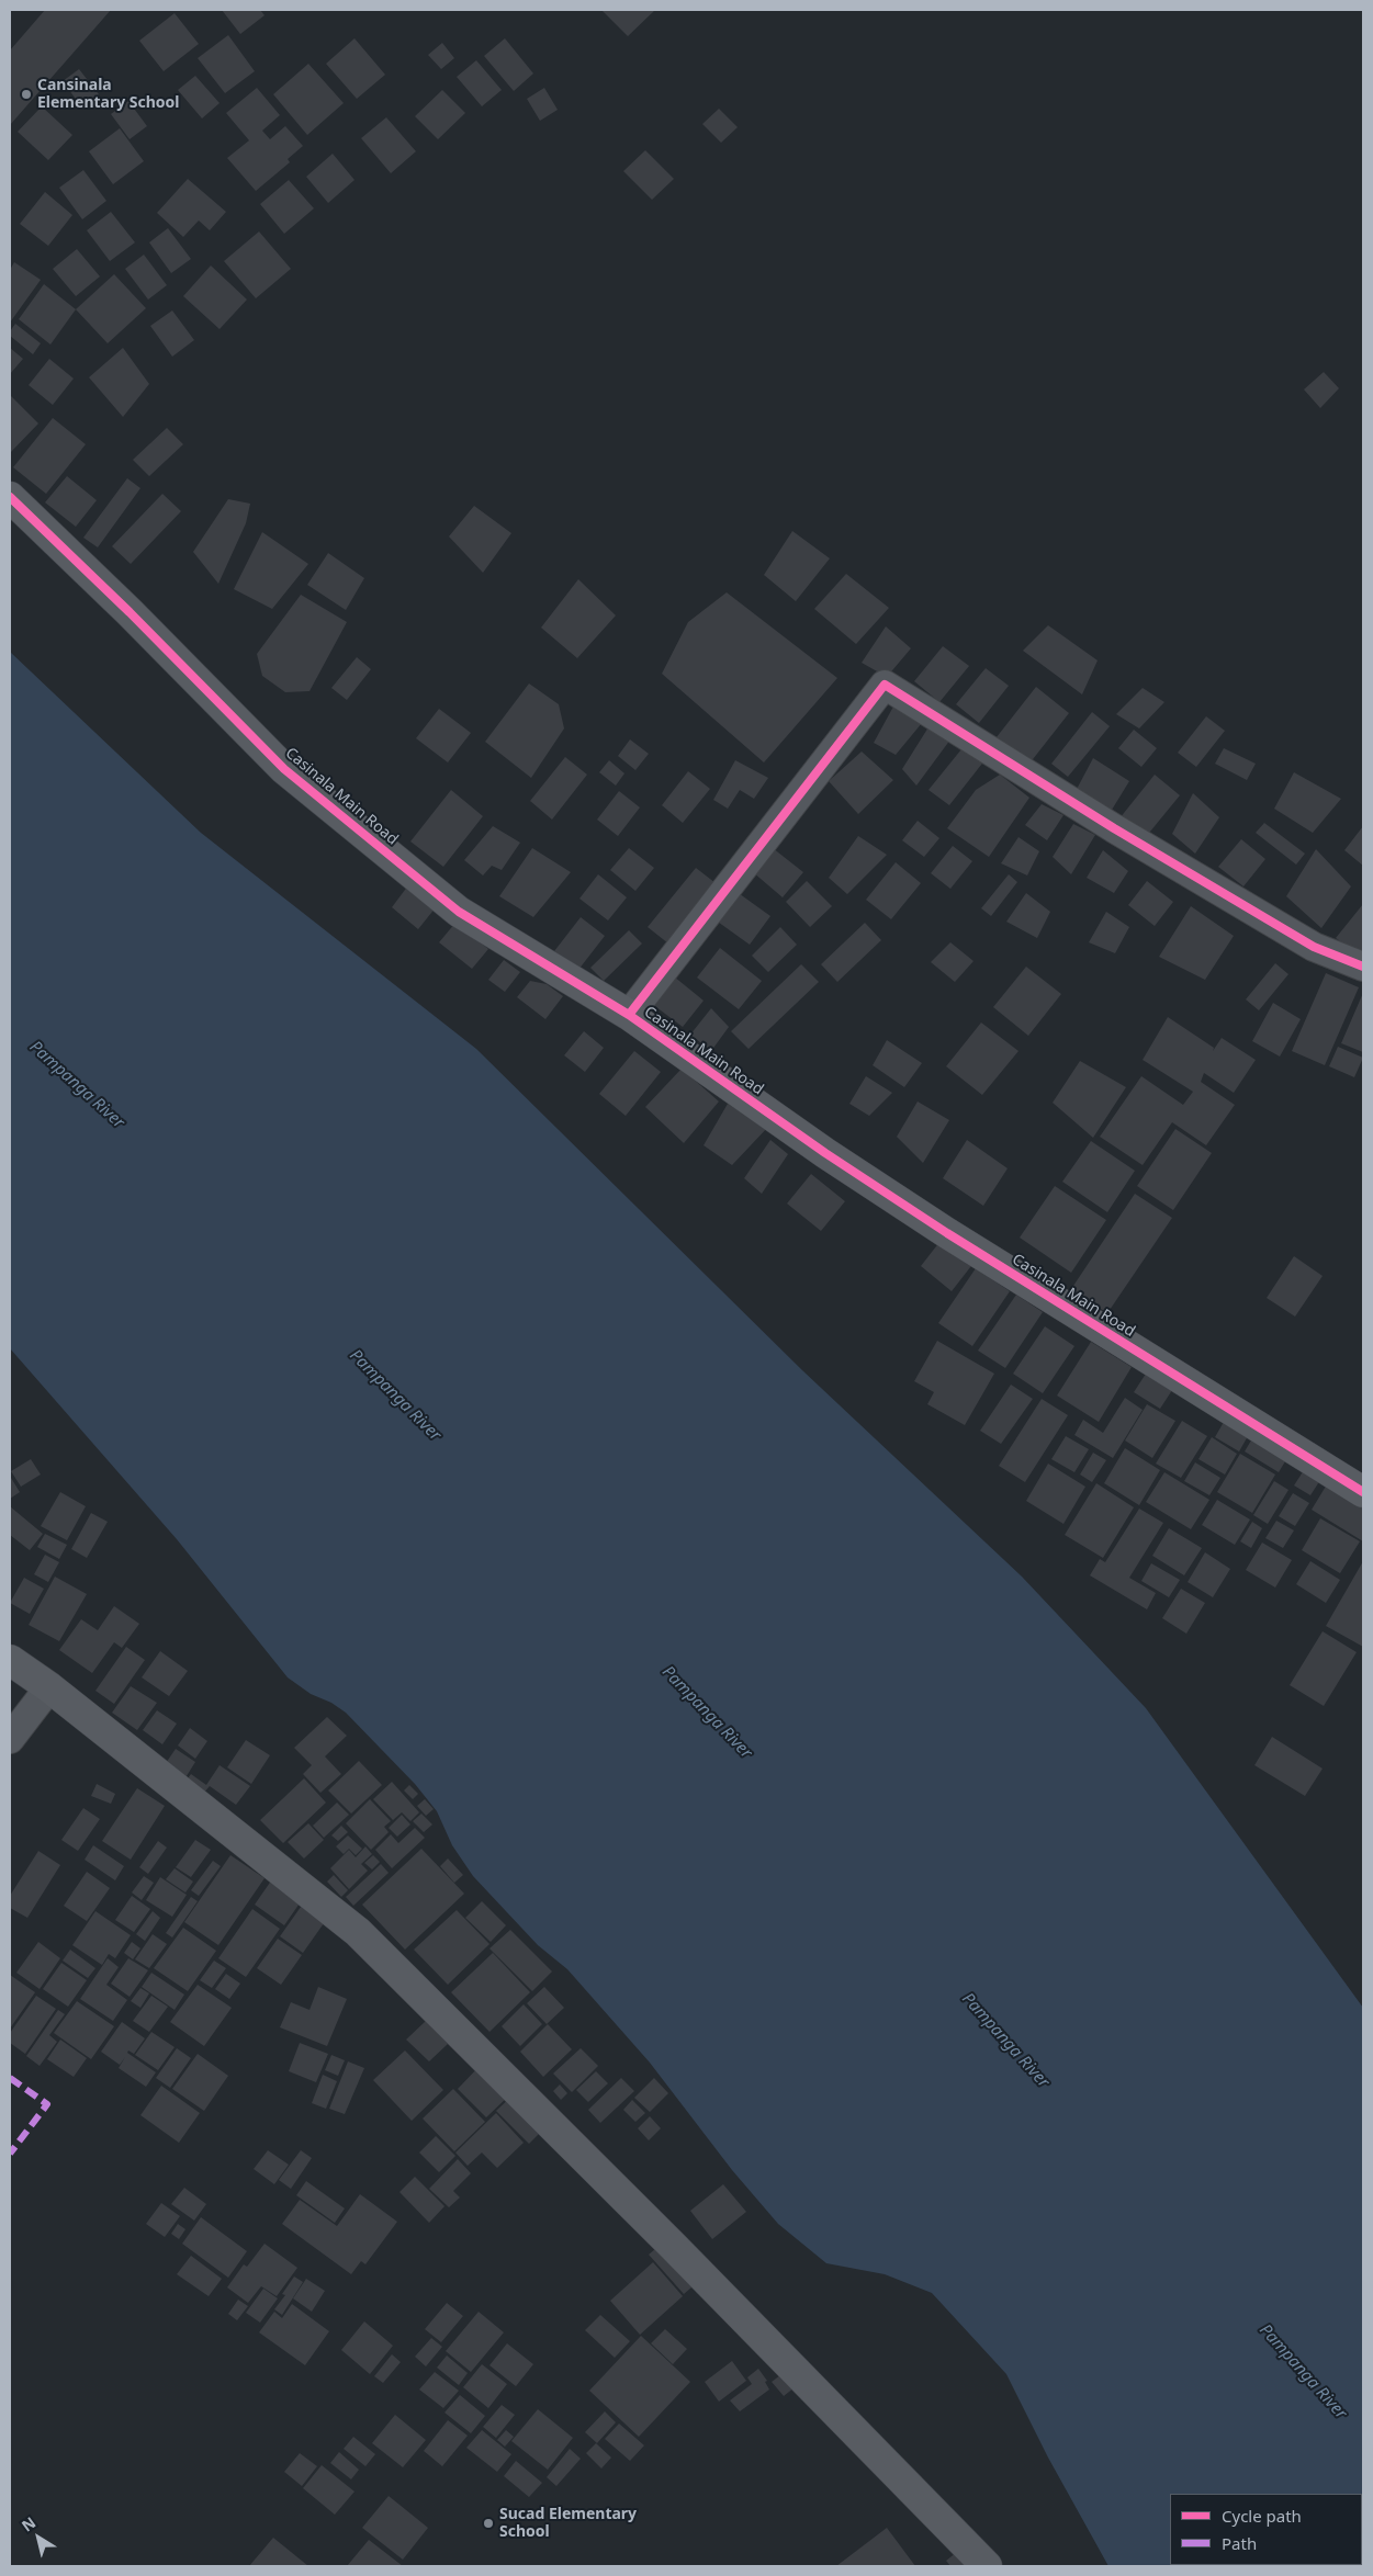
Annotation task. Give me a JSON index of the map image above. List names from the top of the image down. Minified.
{"streets":{"street":["Casinala Main Road"]},"water":["Pampanga River"],"places":["Cansinala Elementary School","Sucad Elementary School"],"legend":["Cycle path","Path"],"north":"top left"}
